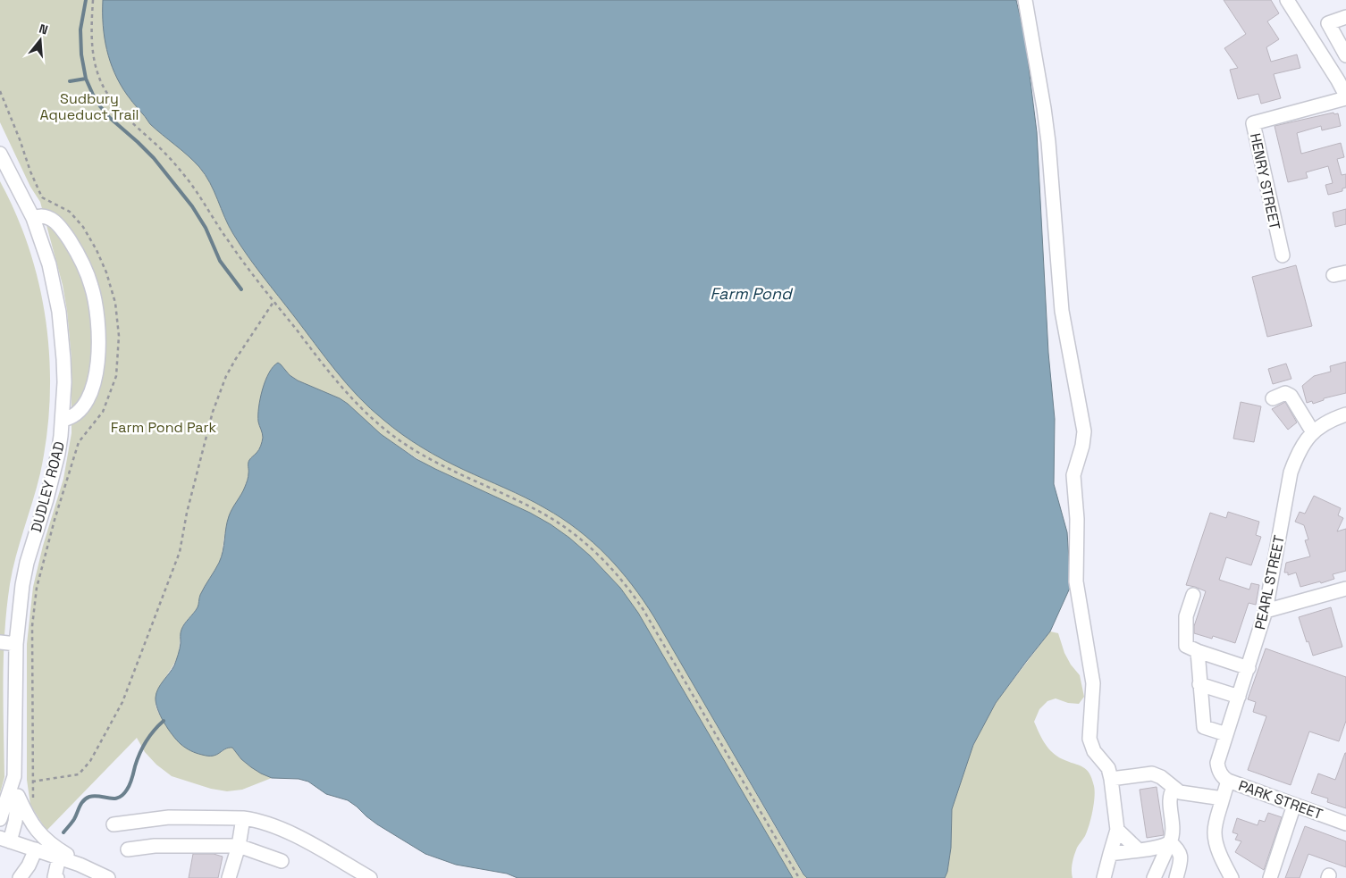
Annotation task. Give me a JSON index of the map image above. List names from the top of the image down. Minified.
{"streets":{"street":["HENRY STREET","DUDLEY ROAD","PEARL STREET","PARK STREET"]},"crossings":[["PEARL STREET","PARK STREET"]],"water":["Farm Pond"],"parks":["Sudbury Aqueduct Trail","Farm Pond Park"],"north":"top"}
